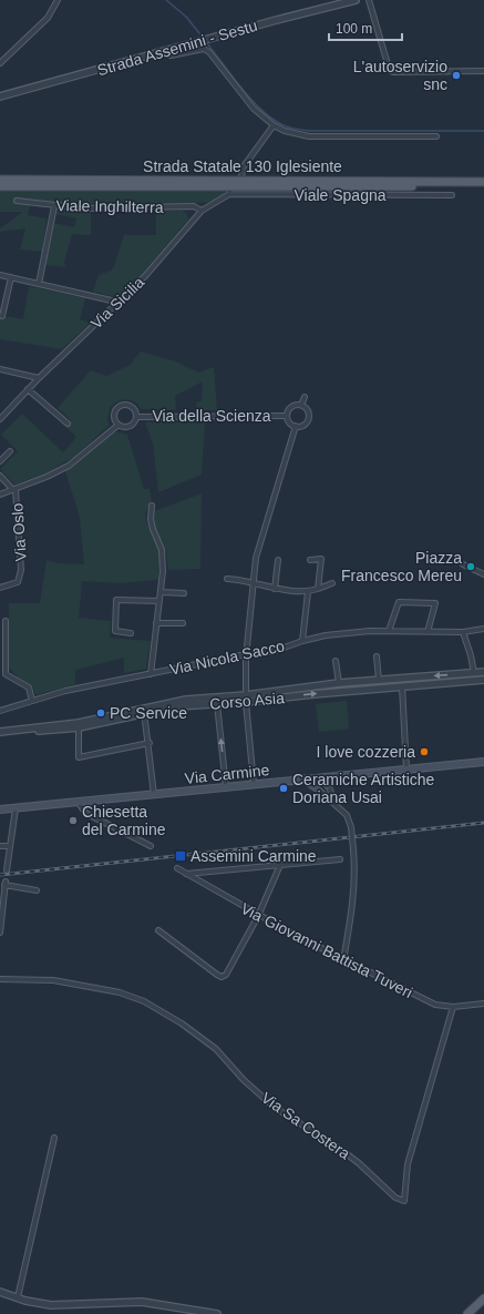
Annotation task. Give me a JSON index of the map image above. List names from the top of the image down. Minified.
{"streets":{"main road":["Strada Statale 130 Iglesiente","Via Carmine"],"street":["Strada Assemini - Sestu","Viale Spagna","Viale Inghilterra","Via Sicilia","Via della Scienza","Via Oslo","Via Nicola Sacco","Corso Asia","Via Giovanni Battista Tuveri","Via Sa Costera"]},"crossings":[["Strada Statale 130 Iglesiente","Viale Spagna"],["Strada Statale 130 Iglesiente","Via Sicilia"],["Viale Spagna","Via Sicilia"],["Viale Inghilterra","Via Sicilia"],["Via Giovanni Battista Tuveri","Via Sa Costera"]],"places":{"other":["L'autoservizio snc","Piazza Francesco Mereu","PC Service","I love cozzeria","Ceramiche Artistiche Doriana Usai","Chiesetta del Carmine"],"transit":["Assemini Carmine"]},"scale_bar":"100 m"}
